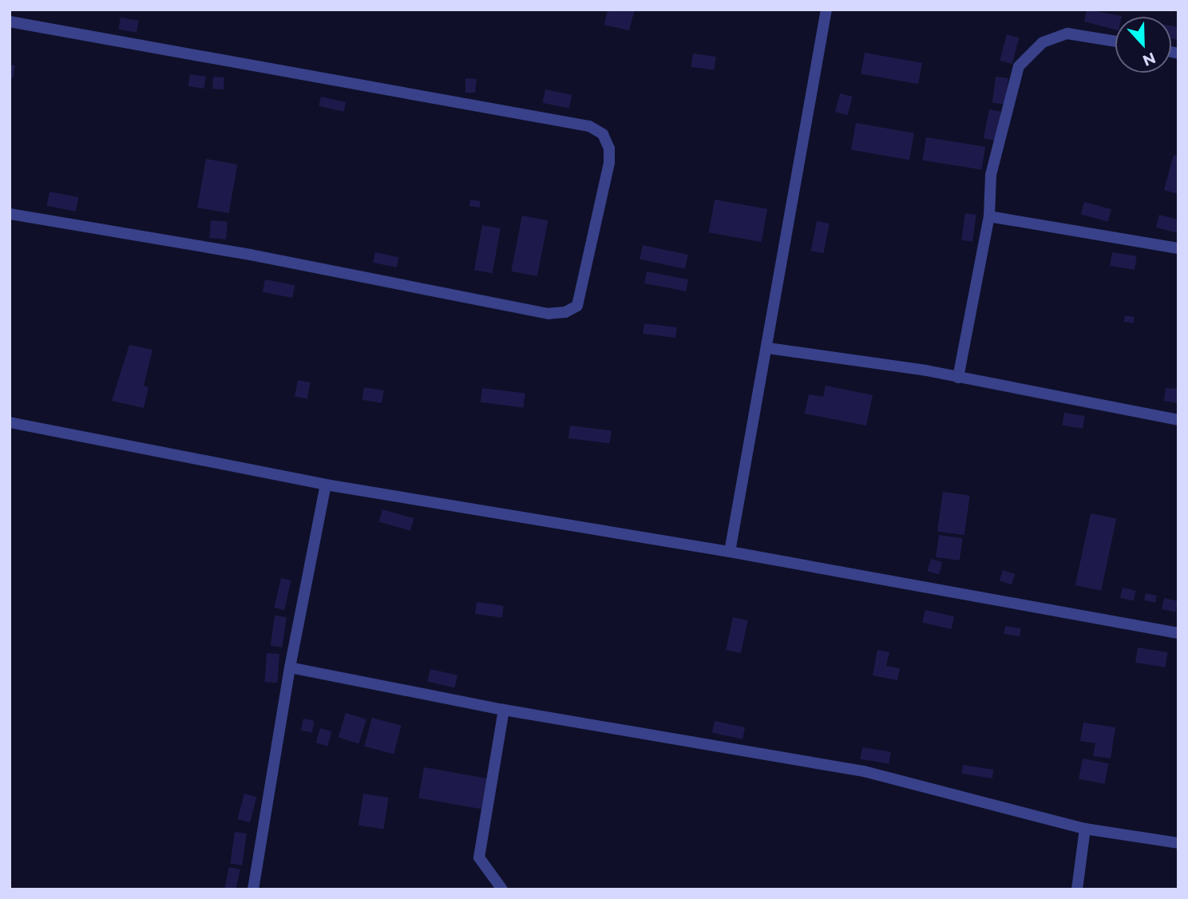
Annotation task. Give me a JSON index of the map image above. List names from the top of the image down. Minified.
{"north":"bottom"}
